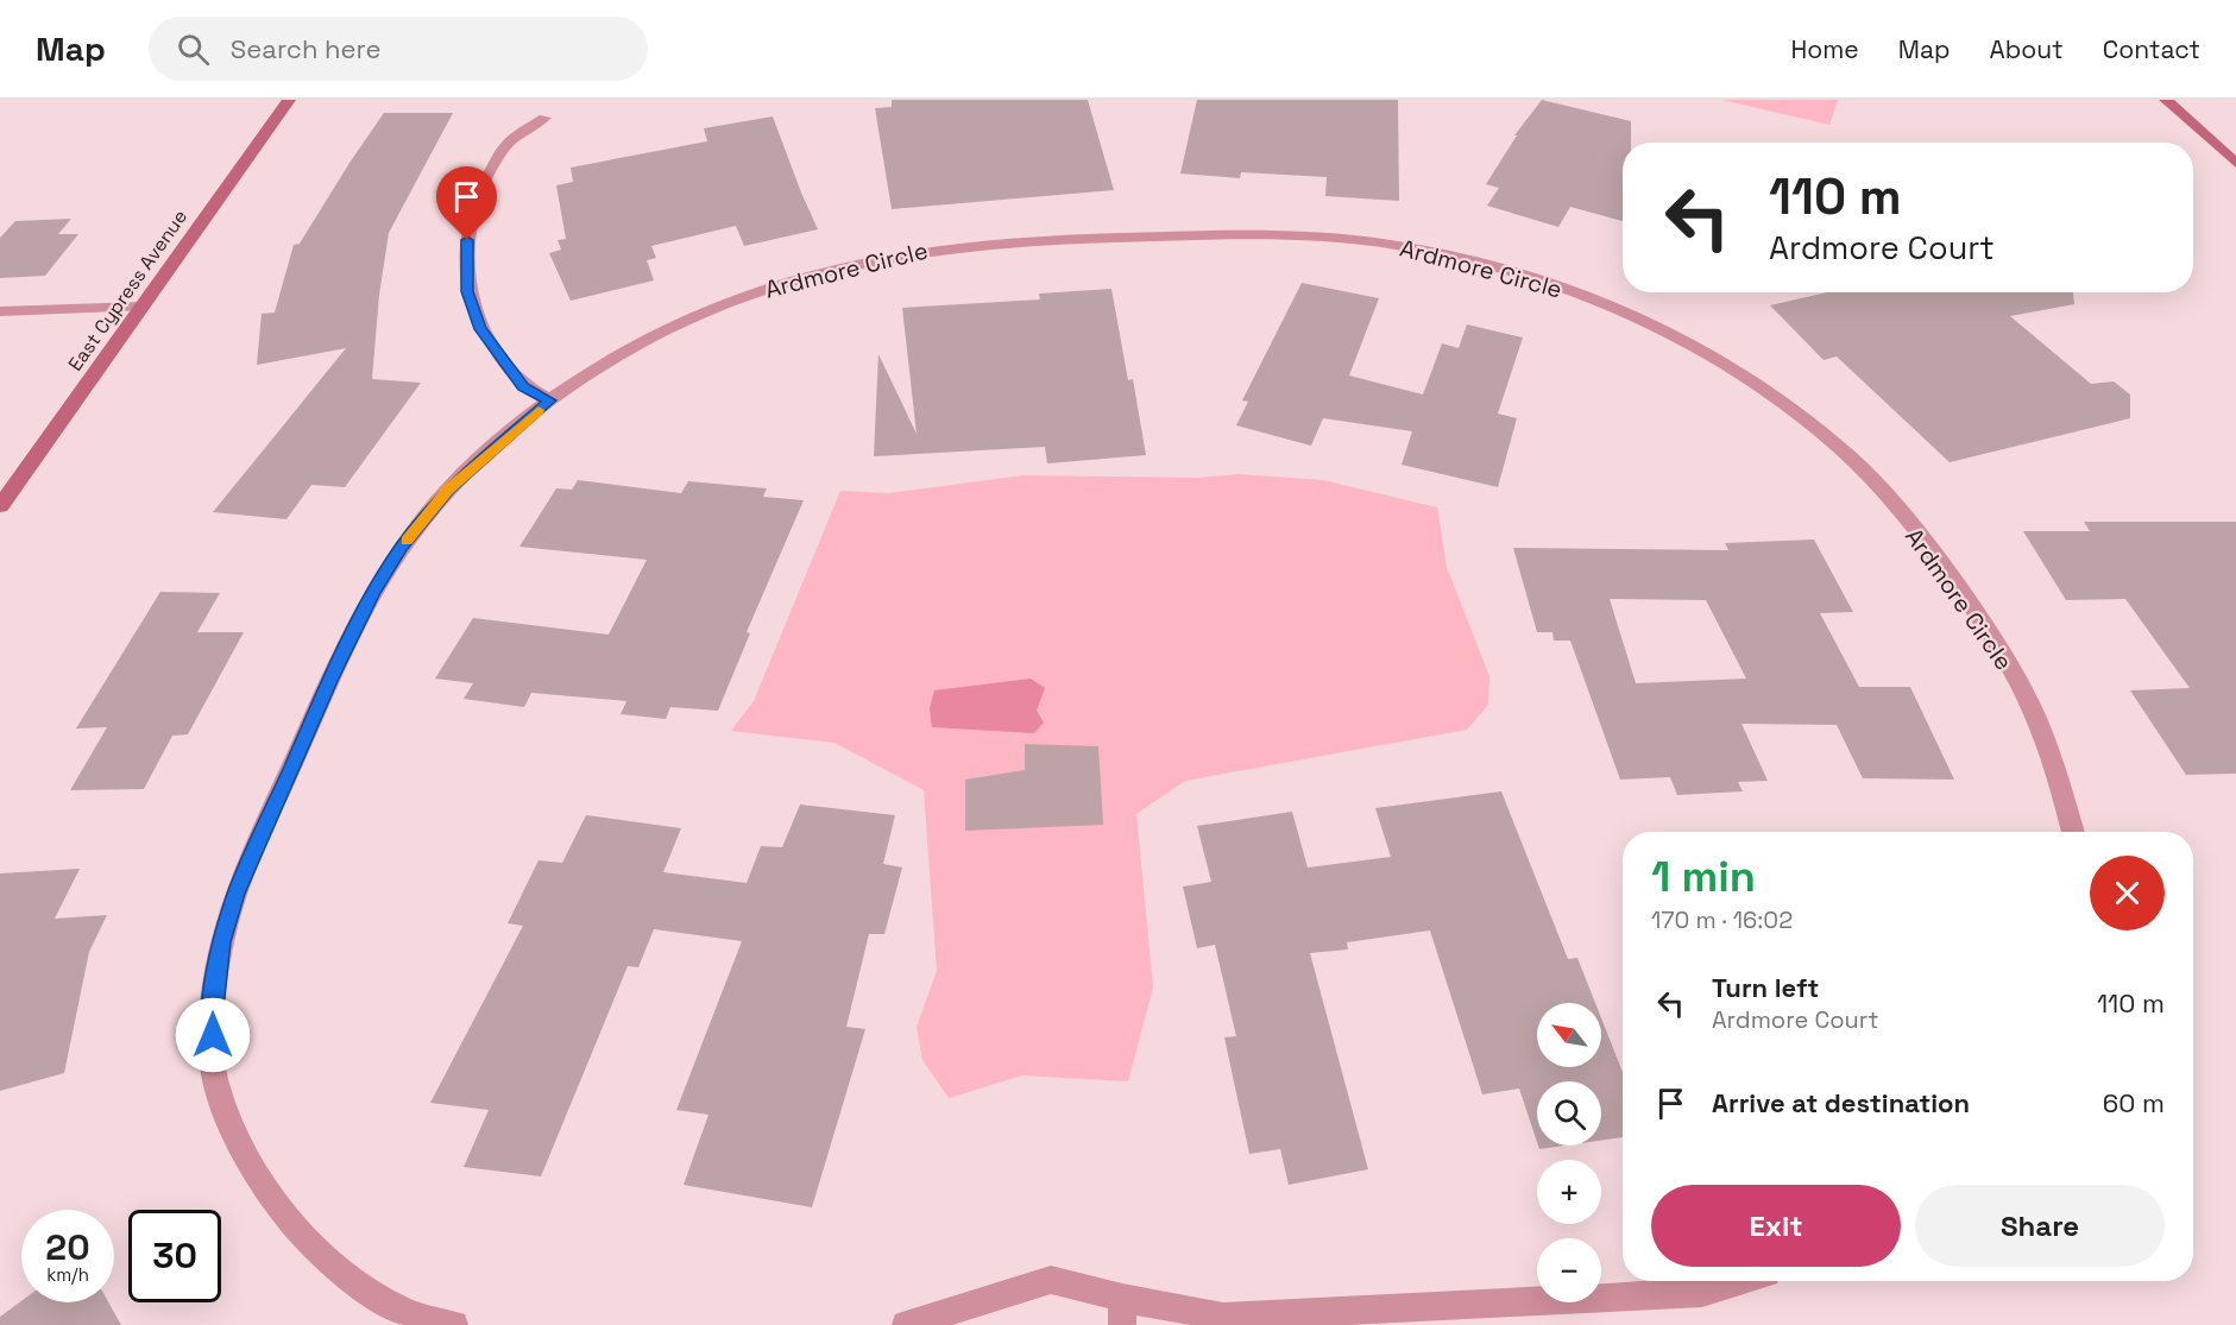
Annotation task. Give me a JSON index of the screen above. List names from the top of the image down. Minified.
{"streets":{"main road":["East Cypress Avenue"],"street":["Ardmore Circle"]},"north":"top left","page":{"header":"Map","search":"Search here","nav":["Home","Map","About","Contact"],"turn":["110 m","Ardmore Court"],"heading":["1 min","170 m · 16:02"],"list":[{"name":"Turn left","note":"Ardmore Court","value":"110 m"},{"name":"Arrive at destination","value":"60 m"}],"map_buttons":["+","−"],"buttons":["Exit","Share"],"speed":"20 km/h","limit":"30"}}
